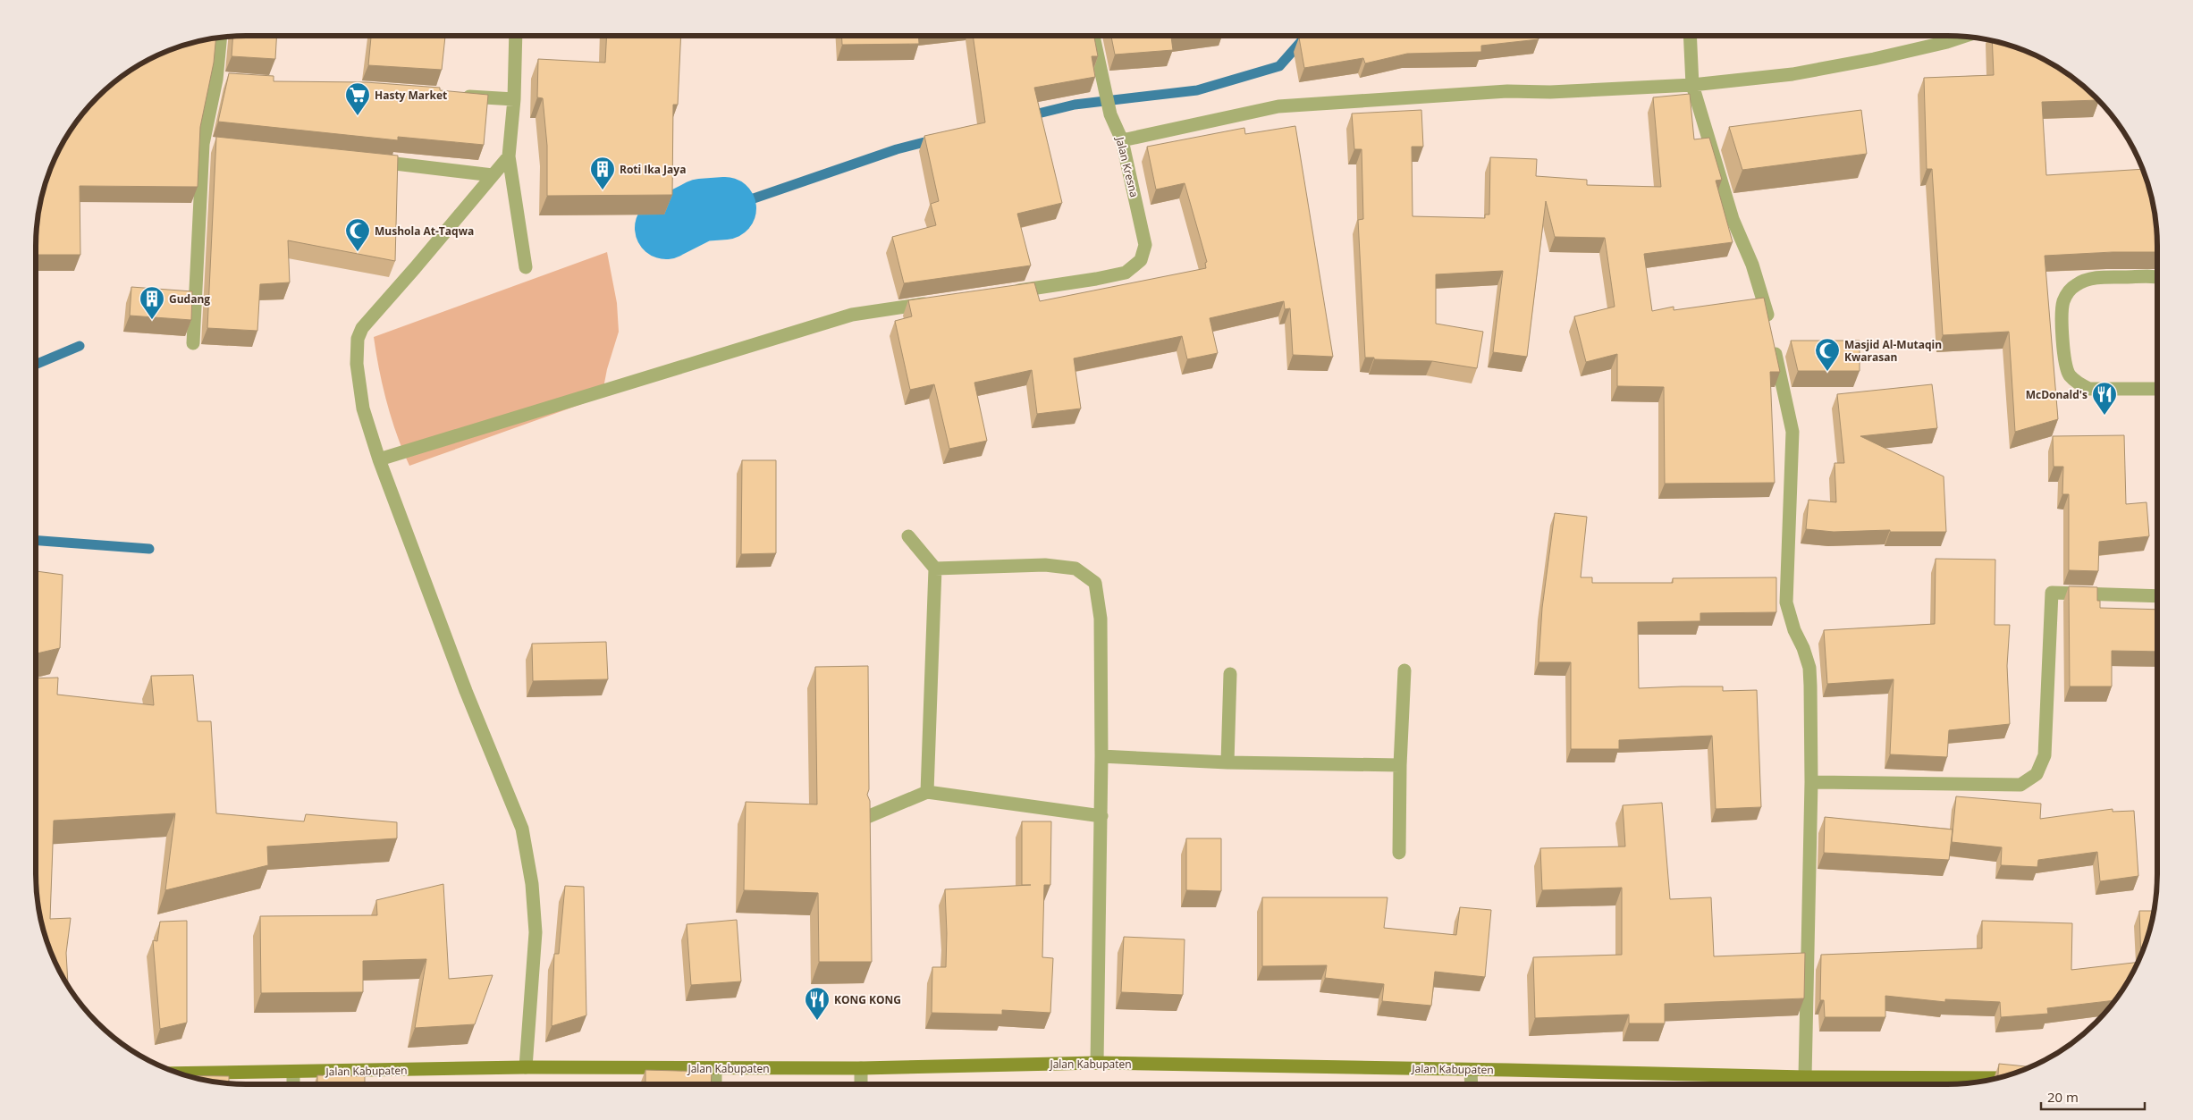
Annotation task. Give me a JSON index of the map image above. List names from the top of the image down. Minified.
{"streets":{"main road":["Jalan Kabupaten"],"street":["Jalan Kresna"]},"places":{"supermarket":["Hasty Market"],"building":["Roti Ika Jaya","Gudang"],"mosque":["Mushola At-Taqwa","Masjid Al-Mutaqin Kwarasan"],"restaurant":["McDonald's","KONG KONG"]},"scale_bar":"20 m"}
